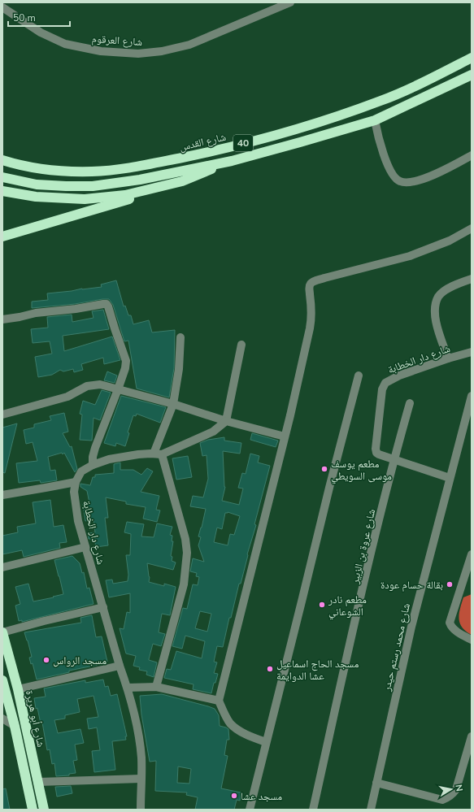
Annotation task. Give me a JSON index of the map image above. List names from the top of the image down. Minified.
{"streets":{"highway":["شارع القدس","40","شارع أبو هريرة"],"street":["شارع العرقوم","شارع دار الخطابة","شارع عروة بن الزبير","شارع محمد رستم حيدر"]},"crossings":[["شارع دار الخطابة","شارع عروة بن الزبير"],["شارع دار الخطابة","شارع محمد رستم حيدر"]],"places":["مطعم يوسف موسى السويطي","بقالة حسام عودة","مطعم نادر الشوعاني","مسجد الرواس","مسجد الحاج اسماعيل عشا الدوايمة","مسجد عشا"],"scale_bar":"50 m","north":"right"}
